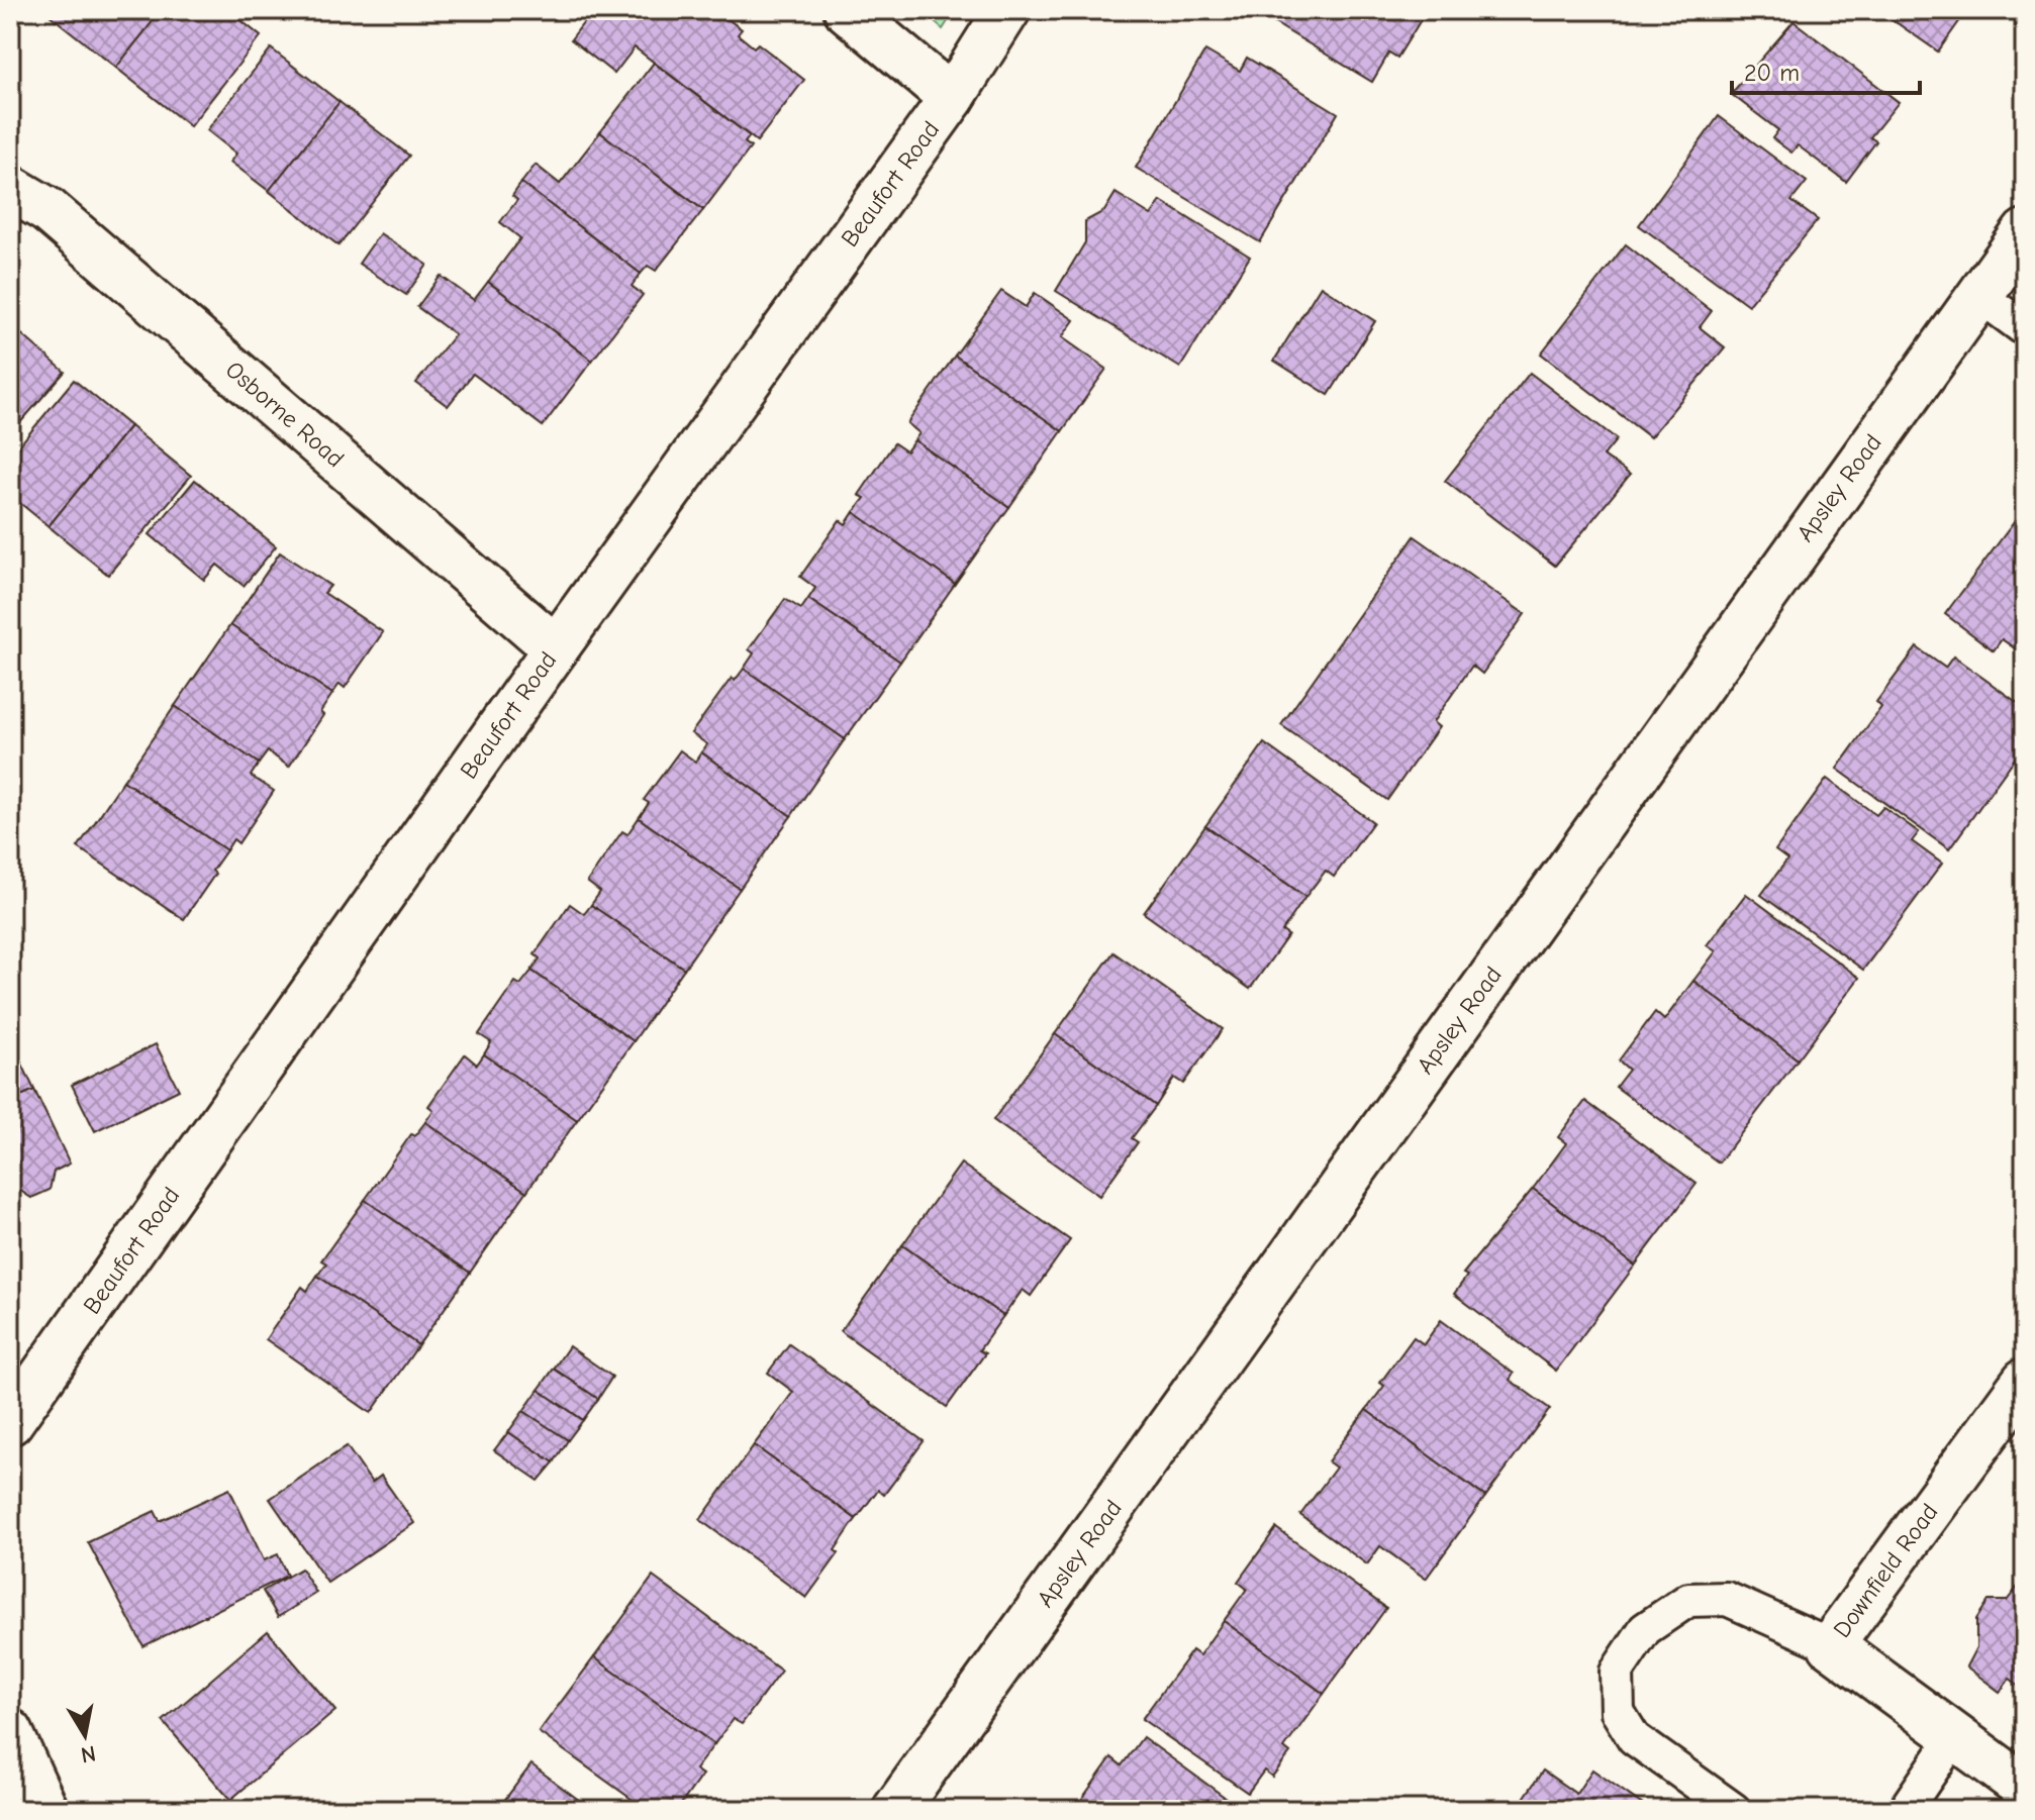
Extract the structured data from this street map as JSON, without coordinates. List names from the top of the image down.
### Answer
{
  "streets": {
    "street": [
      "Beaufort Road",
      "Osborne Road",
      "Apsley Road",
      "Downfield Road"
    ]
  },
  "crossings": [
    ["Beaufort Road", "Osborne Road"]
  ],
  "scale_bar": "20 m",
  "north": "bottom"
}
